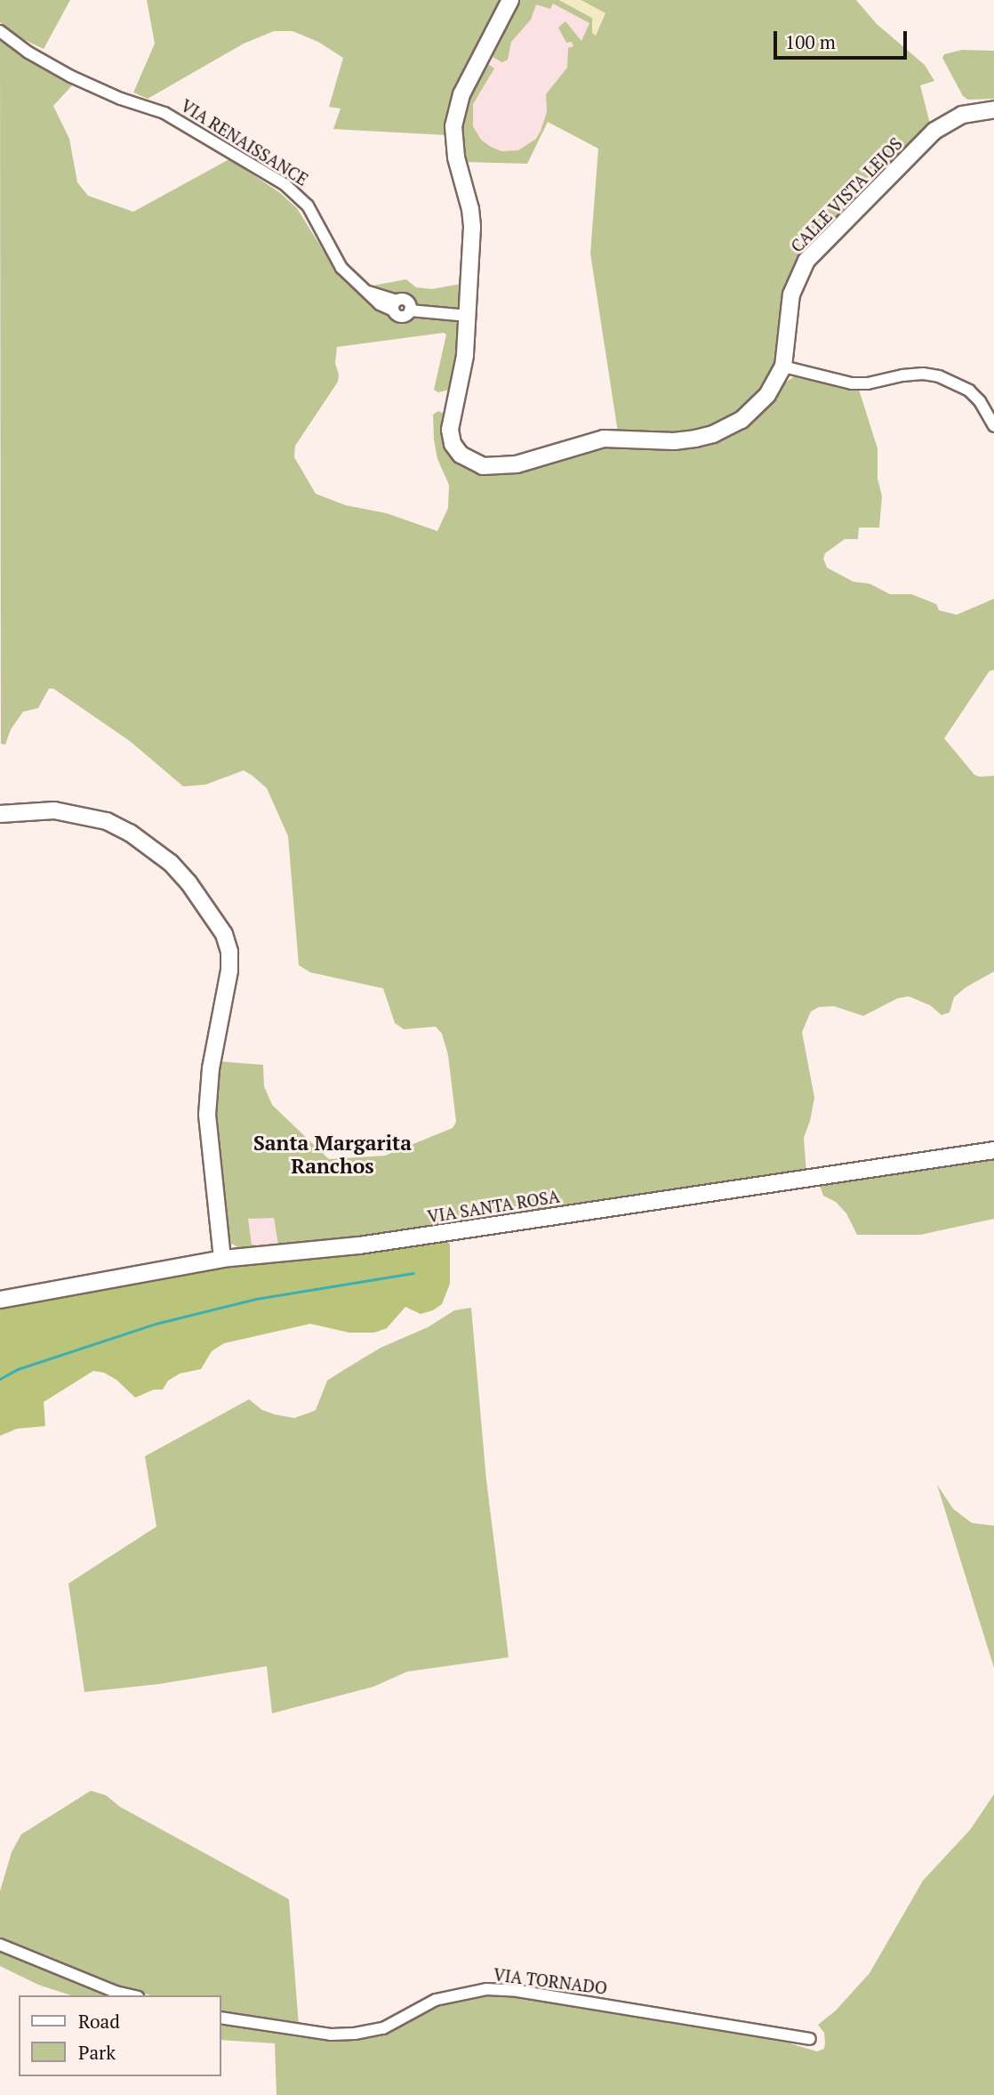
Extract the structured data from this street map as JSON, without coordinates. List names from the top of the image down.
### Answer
{
  "streets": {
    "street": [
      "VIA RENAISSANCE",
      "CALLE VISTA LEJOS",
      "VIA SANTA ROSA",
      "VIA TORNADO"
    ]
  },
  "crossings": [
    ["VIA RENAISSANCE", "CALLE VISTA LEJOS"]
  ],
  "districts": ["Santa Margarita Ranchos"],
  "legend": ["Road", "Park"],
  "scale_bar": "100 m"
}
